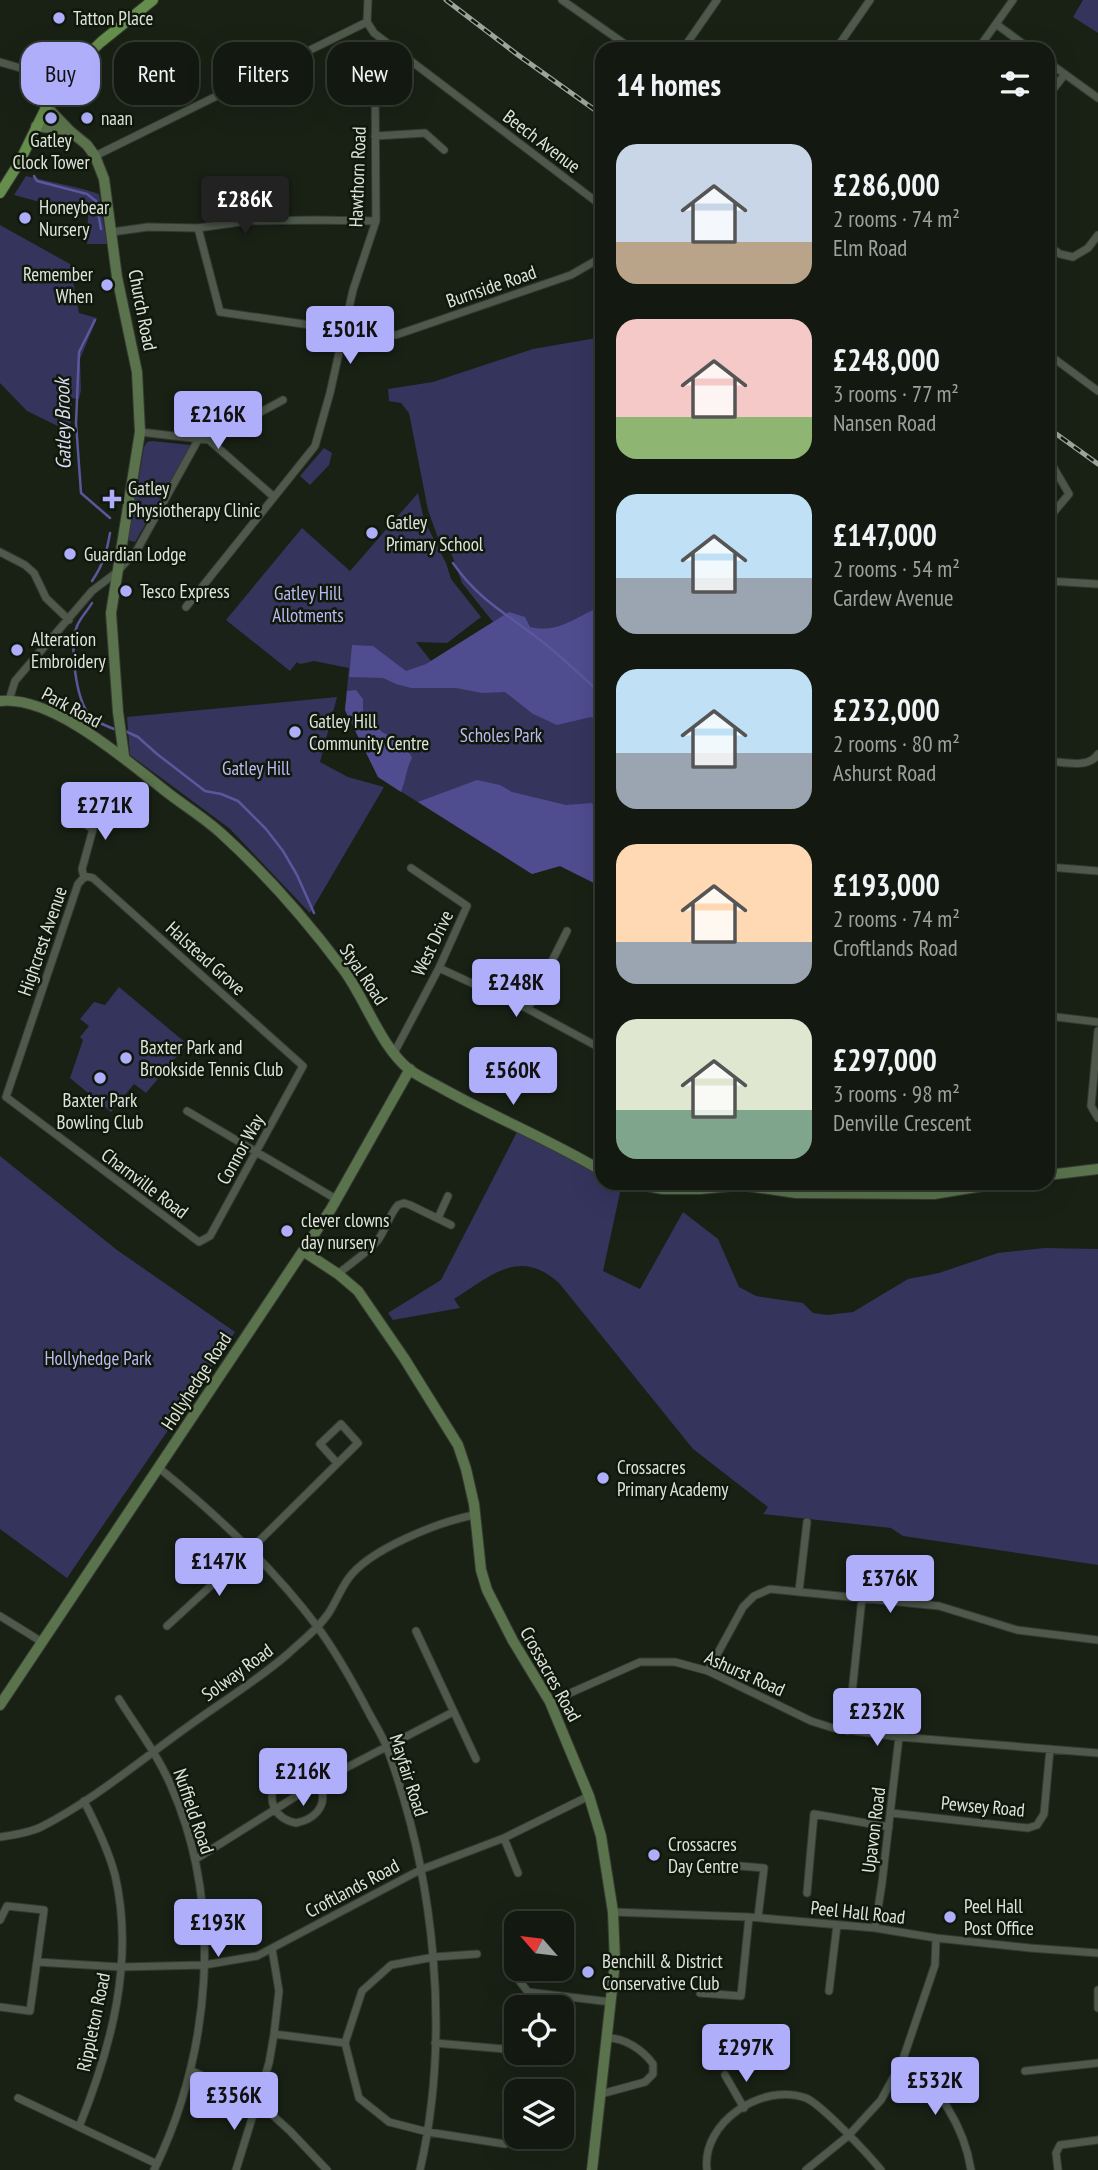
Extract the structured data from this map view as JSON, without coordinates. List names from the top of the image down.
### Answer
{
  "streets": {
    "street": [
      "Beech Avenue",
      "Hawthorn Road",
      "Burnside Road",
      "Church Road",
      "Park Road",
      "Highcrest Avenue",
      "West Drive",
      "Halstead Grove",
      "Styal Road",
      "Connor Way",
      "Charnville Road",
      "Hollyhedge Road",
      "Solway Road",
      "Ashurst Road",
      "Crossacres Road",
      "Mayfair Road",
      "Pewsey Road",
      "Nuffield Road",
      "Upavon Road",
      "Croftlands Road",
      "Peel Hall Road",
      "Rippleton Road"
    ]
  },
  "crossings": [
    ["Hawthorn Road", "Burnside Road"],
    ["Church Road", "Park Road"],
    ["Church Road", "Styal Road"],
    ["Park Road", "Styal Road"],
    ["Highcrest Avenue", "Halstead Grove"],
    ["Highcrest Avenue", "Charnville Road"],
    ["West Drive", "Styal Road"],
    ["Halstead Grove", "Connor Way"],
    ["Styal Road", "Hollyhedge Road"],
    ["Connor Way", "Charnville Road"],
    ["Hollyhedge Road", "Crossacres Road"],
    ["Hollyhedge Road", "Mayfair Road"],
    ["Solway Road", "Crossacres Road"],
    ["Solway Road", "Mayfair Road"],
    ["Solway Road", "Nuffield Road"],
    ["Solway Road", "Rippleton Road"],
    ["Ashurst Road", "Crossacres Road"],
    ["Ashurst Road", "Pewsey Road"],
    ["Ashurst Road", "Upavon Road"],
    ["Crossacres Road", "Croftlands Road"],
    ["Crossacres Road", "Peel Hall Road"],
    ["Mayfair Road", "Croftlands Road"],
    ["Pewsey Road", "Upavon Road"],
    ["Nuffield Road", "Croftlands Road"],
    ["Upavon Road", "Peel Hall Road"],
    ["Croftlands Road", "Rippleton Road"]
  ],
  "water": ["Gatley Brook"],
  "parks": [
    "Gatley Hill Allotments",
    "Scholes Park",
    "Gatley Hill",
    "Hollyhedge Park"
  ],
  "places": {
    "other": [
      "Tatton Place",
      "Gatley Clock Tower",
      "naan",
      "Honeybear Nursery",
      "Remember When",
      "Gatley Primary School",
      "Guardian Lodge",
      "Tesco Express",
      "Alteration Embroidery",
      "Gatley Hill Community Centre",
      "Baxter Park and Brookside Tennis Club",
      "Baxter Park Bowling Club",
      "clever clowns day nursery",
      "Crossacres Primary Academy",
      "Crossacres Day Centre",
      "Peel Hall Post Office",
      "Benchill & District Conservative Club"
    ],
    "health": ["Gatley Physiotherapy Clinic"]
  },
  "north": "top left",
  "page": {
    "chip": [
      "Buy",
      "Rent",
      "Filters",
      "New"
    ],
    "heading": "14 homes",
    "list": [
      {
        "name": "£286,000",
        "note": "2 rooms · 74 m² · Elm Road"
      },
      {
        "name": "£248,000",
        "note": "3 rooms · 77 m² · Nansen Road"
      },
      {
        "name": "£147,000",
        "note": "2 rooms · 54 m² · Cardew Avenue"
      },
      {
        "name": "£232,000",
        "note": "2 rooms · 80 m² · Ashurst Road"
      },
      {
        "name": "£193,000",
        "note": "2 rooms · 74 m² · Croftlands Road"
      },
      {
        "name": "£297,000",
        "note": "3 rooms · 98 m² · Denville Crescent"
      }
    ],
    "price": [
      "£286K",
      "£501K",
      "£216K",
      "£271K",
      "£248K",
      "£560K",
      "£147K",
      "£376K",
      "£232K",
      "£216K",
      "£193K",
      "£297K",
      "£532K",
      "£356K"
    ]
  }
}
